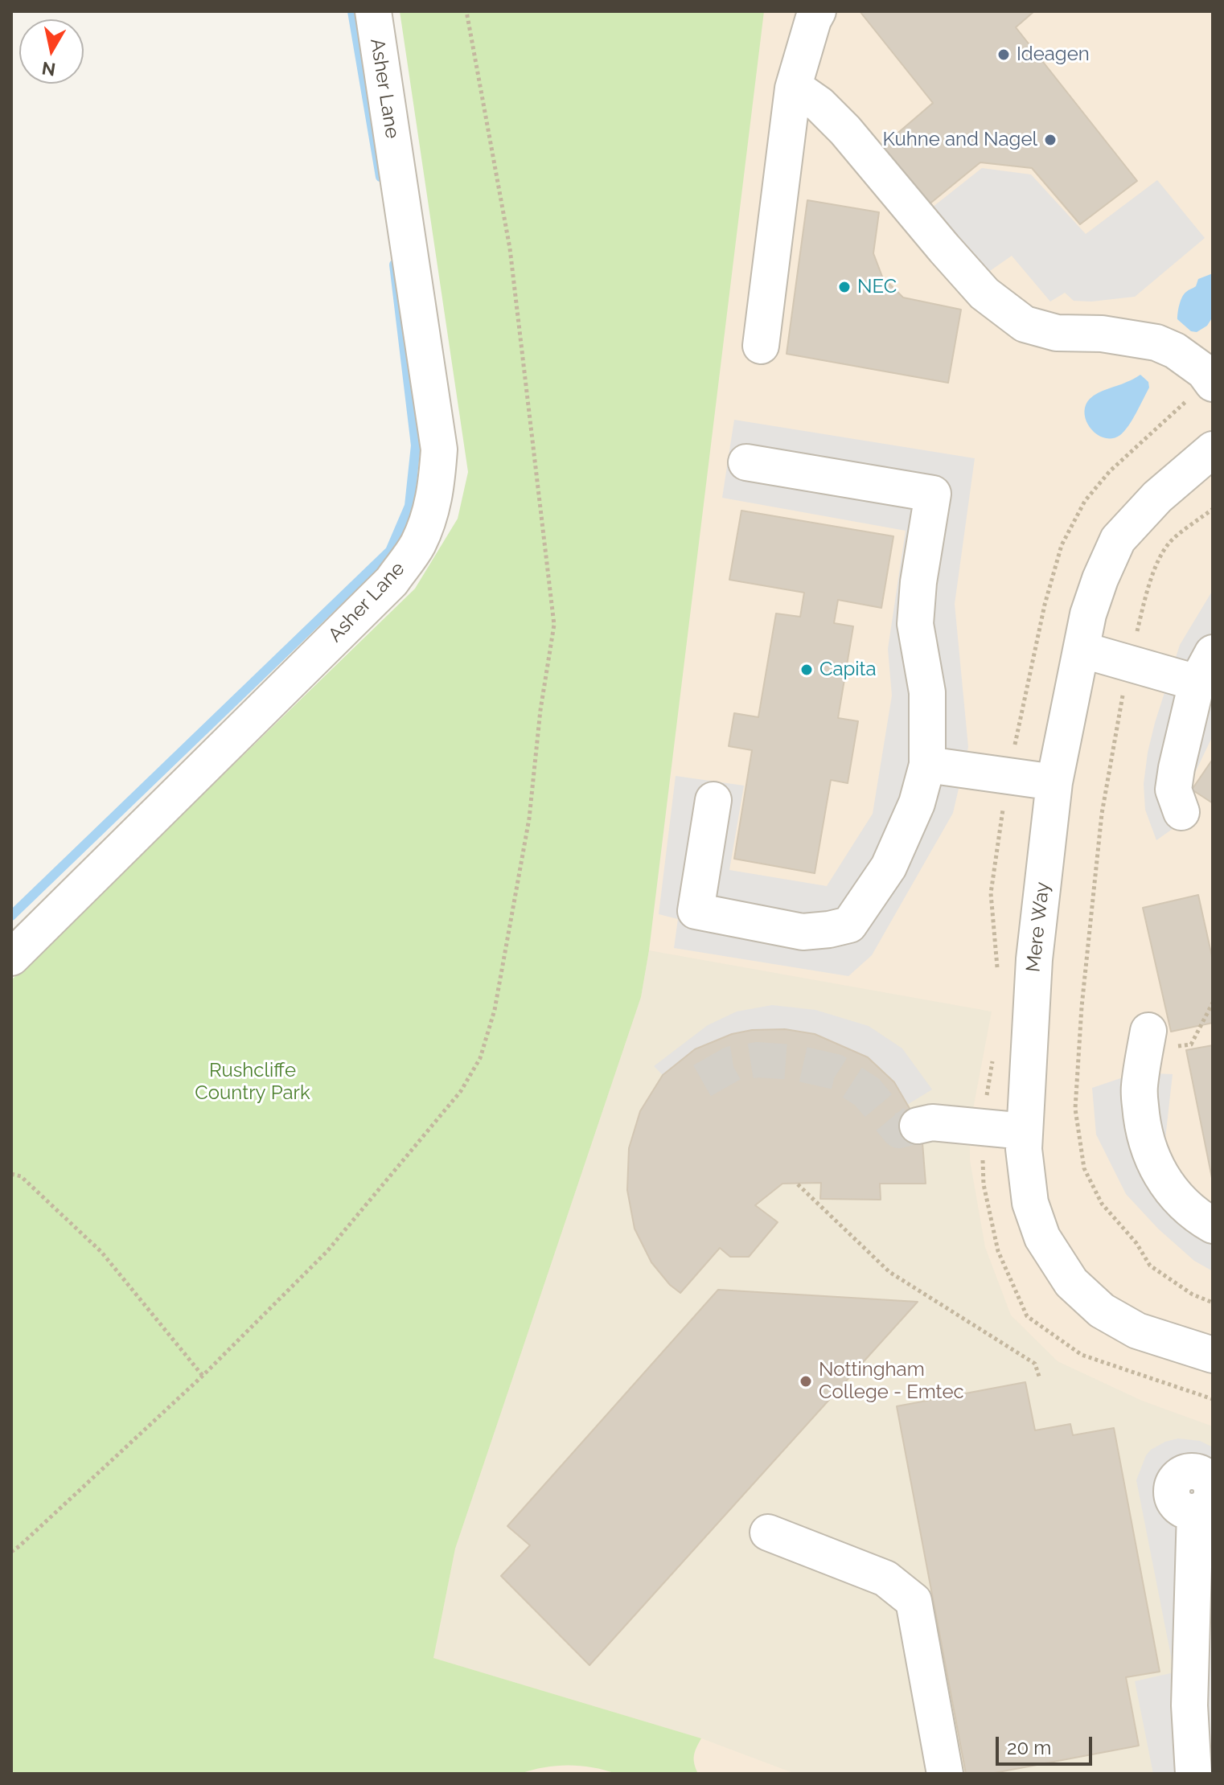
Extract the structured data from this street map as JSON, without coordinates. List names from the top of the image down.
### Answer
{
  "streets": {
    "street": ["Asher Lane", "Mere Way"]
  },
  "parks": ["Rushcliffe Country Park"],
  "places": [
    "Ideagen",
    "Kuhne and Nagel",
    "NEC",
    "Capita",
    "Nottingham College - Emtec"
  ],
  "scale_bar": "20 m",
  "north": "bottom"
}
